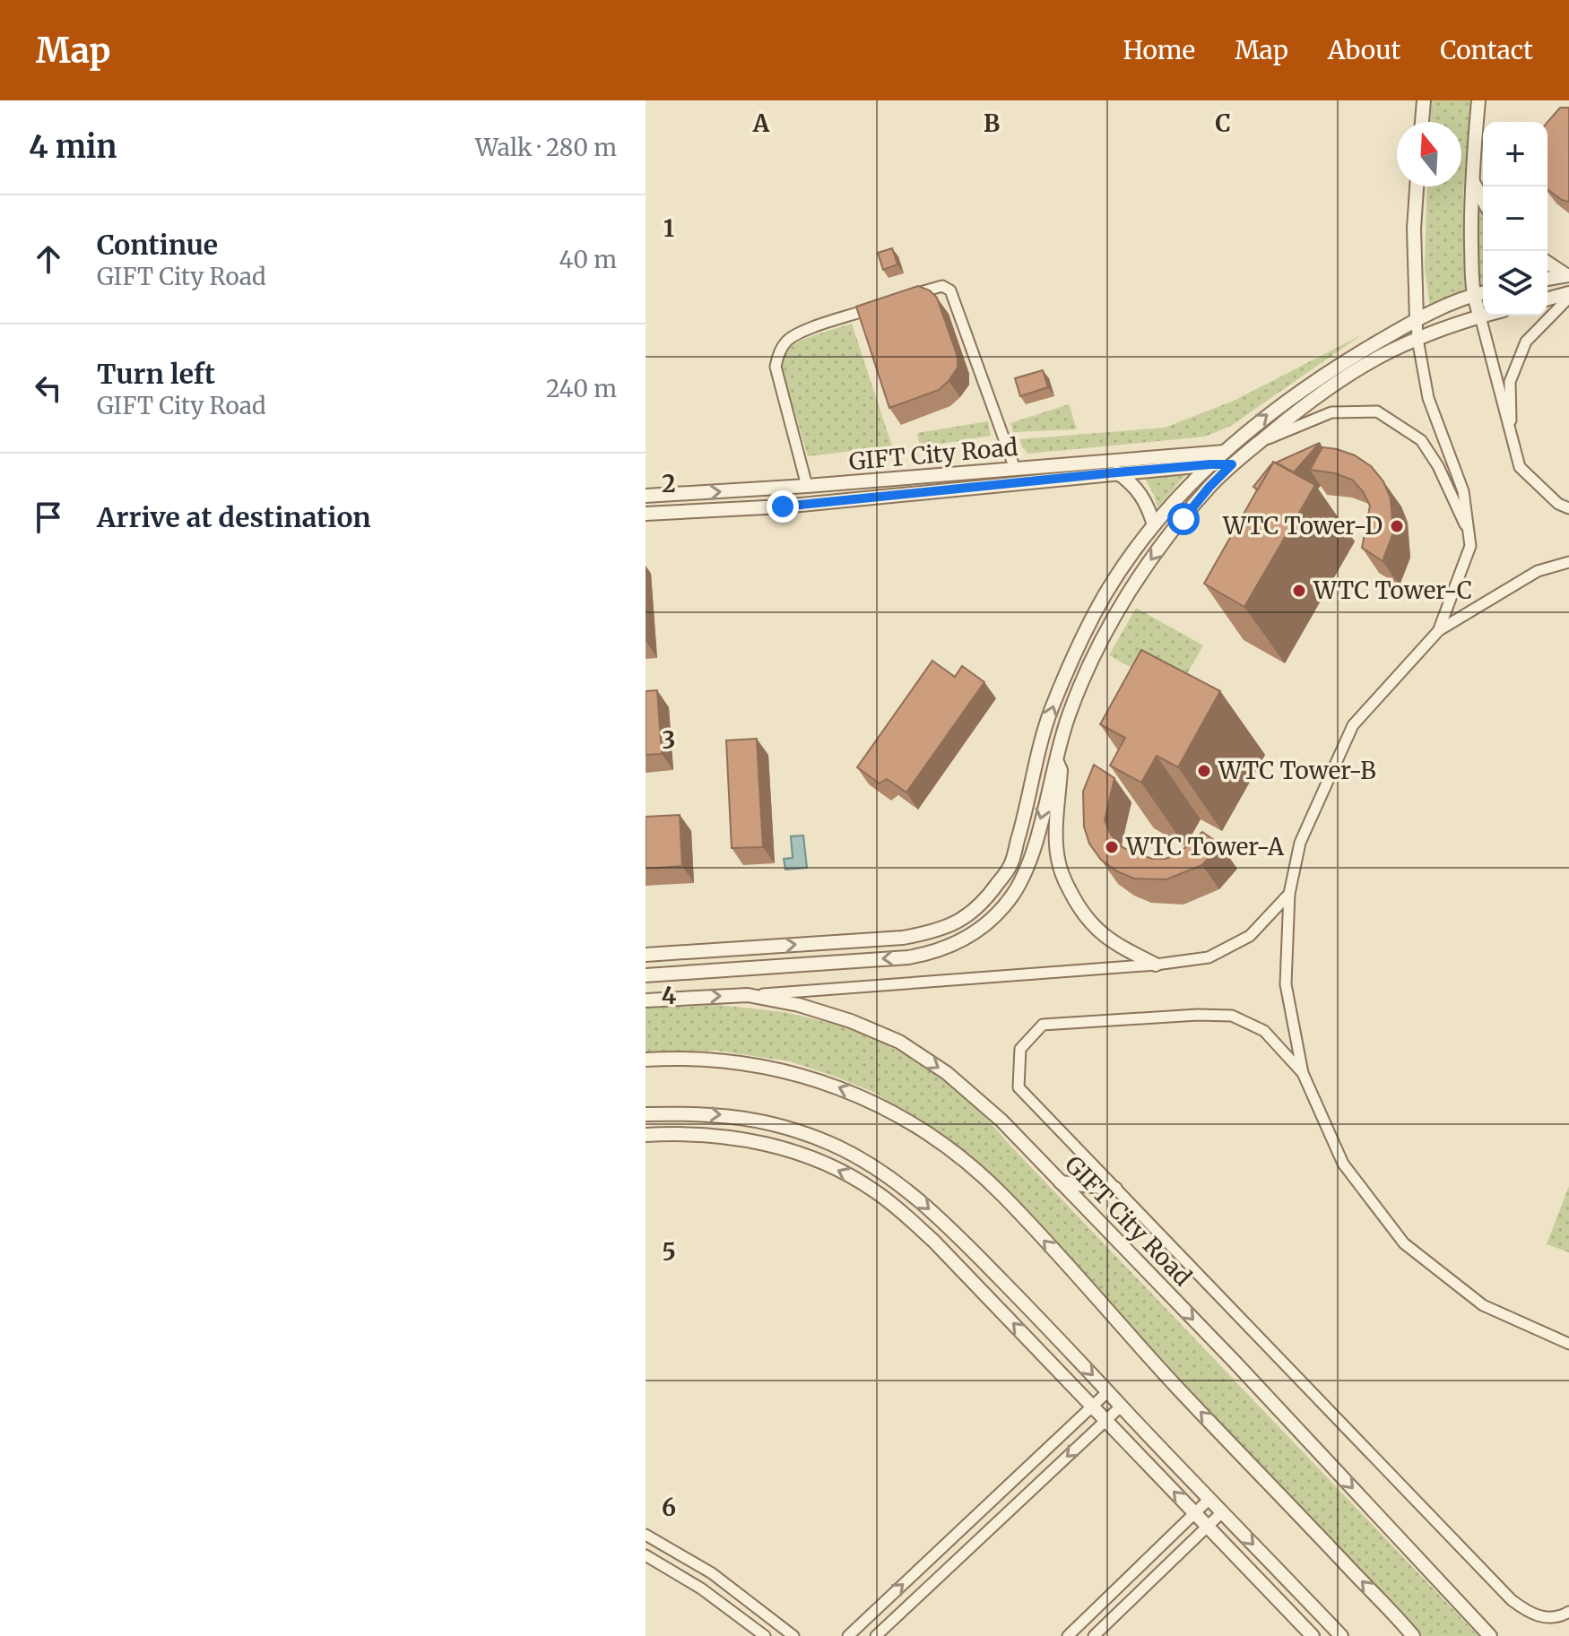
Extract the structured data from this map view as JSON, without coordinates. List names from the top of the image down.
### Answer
{
  "streets": {
    "street": ["GIFT City Road"]
  },
  "places": [
    "WTC Tower-D",
    "WTC Tower-C",
    "WTC Tower-B",
    "WTC Tower-A"
  ],
  "north": "top",
  "page": {
    "header": "Map",
    "nav": [
      "Home",
      "Map",
      "About",
      "Contact"
    ],
    "heading": ["4 min", "Walk · 280 m"],
    "map_buttons": ["+", "−"],
    "list": [
      ["Continue", "GIFT City Road", "40 m"],
      ["Turn left", "GIFT City Road", "240 m"],
      "Arrive at destination"
    ]
  },
  "grid": {
    "columns": ["A", "B", "C"],
    "rows": [
      "1",
      "2",
      "3",
      "4",
      "5",
      "6"
    ]
  }
}
